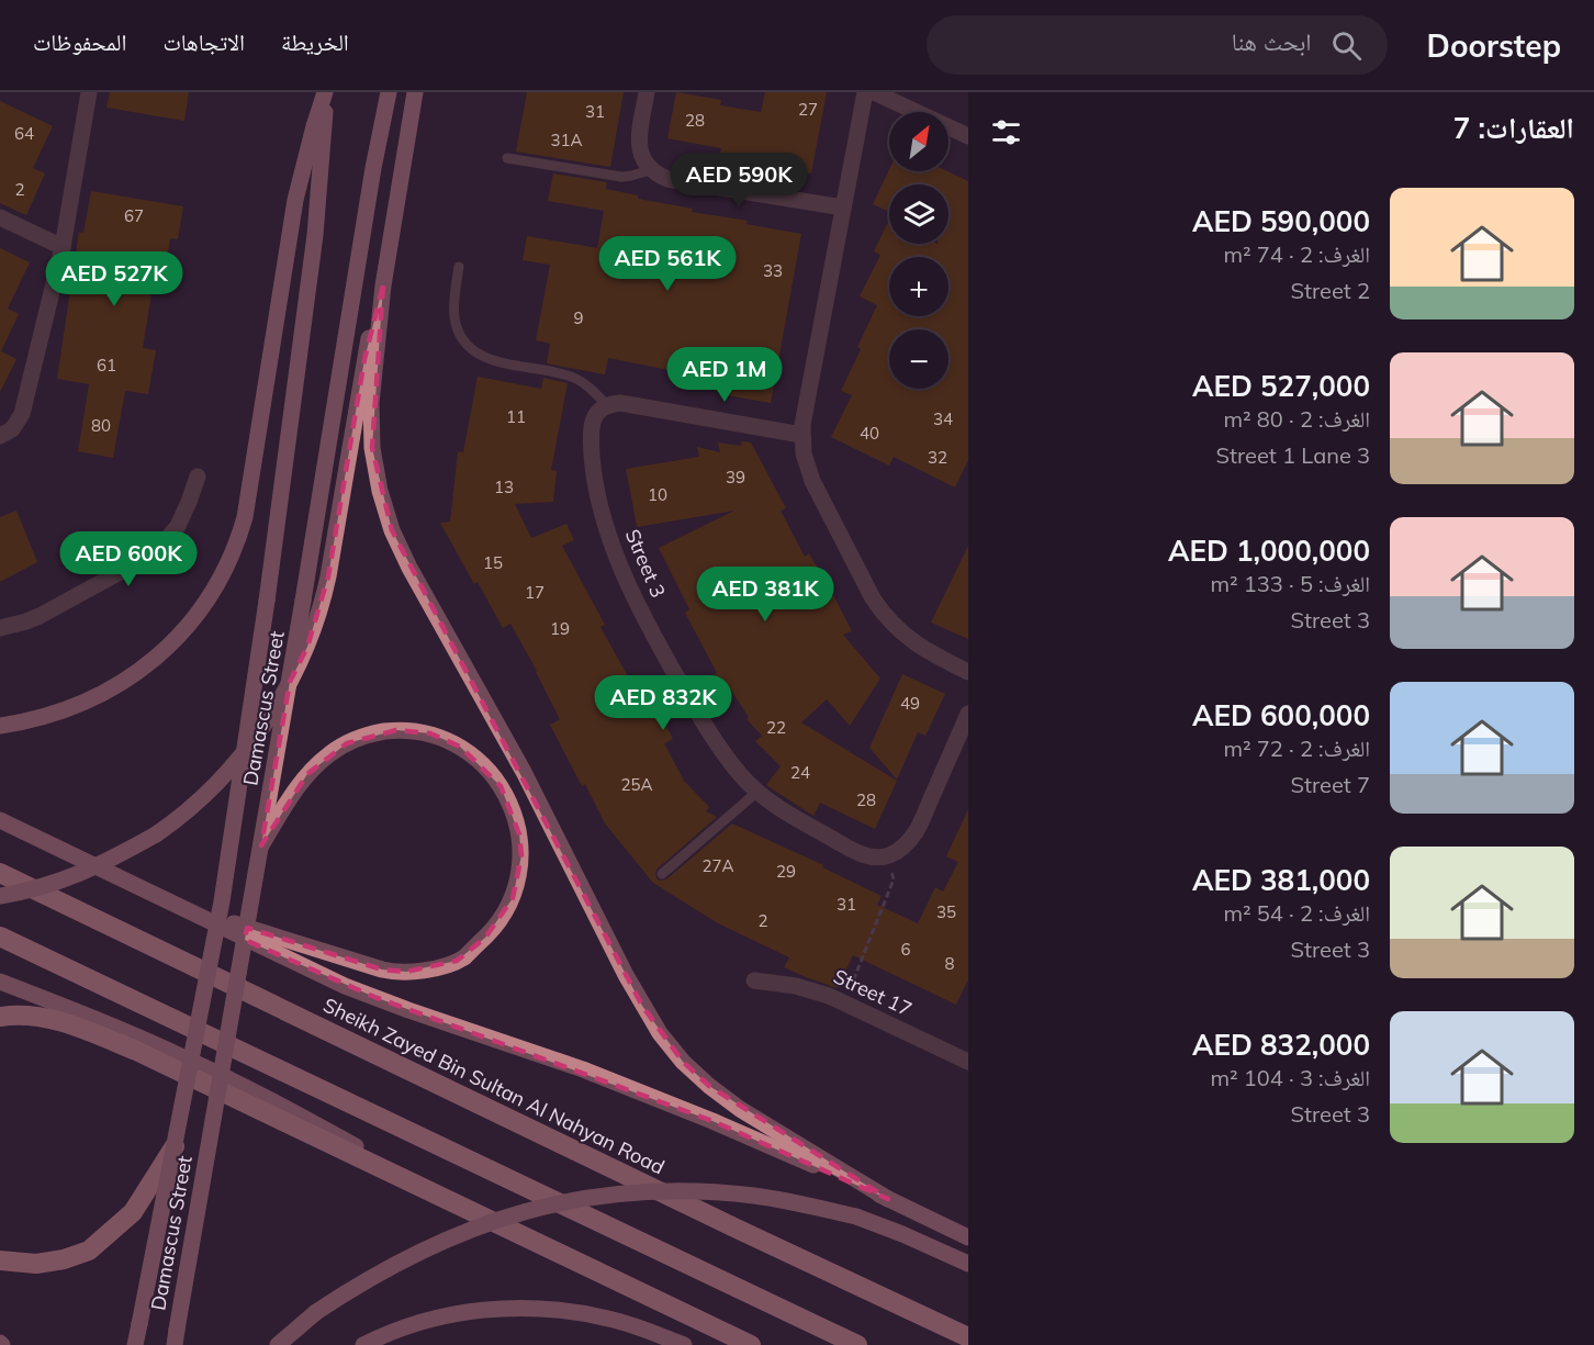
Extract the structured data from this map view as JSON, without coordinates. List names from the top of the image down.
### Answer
{
  "streets": {
    "highway": ["Sheikh Zayed Bin Sultan Al Nahyan Road"],
    "main road": ["Damascus Street"],
    "street": ["Street 3", "Street 17"]
  },
  "house_numbers": [
    "27",
    "31",
    "28",
    "64",
    "31A",
    "2",
    "67",
    "33",
    "9",
    "61",
    "11",
    "34",
    "80",
    "40",
    "32",
    "39",
    "13",
    "10",
    "15",
    "17",
    "19",
    "49",
    "22",
    "24",
    "25A",
    "28",
    "27A",
    "29",
    "31",
    "35",
    "2",
    "6",
    "8"
  ],
  "north": "top right",
  "page": {
    "header": "Doorstep",
    "search": "ابحث هنا",
    "nav": ["الخريطة", "الاتجاهات", "المحفوظات"],
    "heading": "العقارات: 7",
    "map_buttons": ["+", "−"],
    "price": [
      "AED 590K",
      "AED 561K",
      "AED 527K",
      "AED 1M",
      "AED 600K",
      "AED 381K",
      "AED 832K"
    ],
    "list": [
      {
        "name": "AED 590,000",
        "note": "الغرف: 2 · 74 m² · Street 2"
      },
      {
        "name": "AED 527,000",
        "note": "الغرف: 2 · 80 m² · Street 1 Lane 3"
      },
      {
        "name": "AED 1,000,000",
        "note": "الغرف: 5 · 133 m² · Street 3"
      },
      {
        "name": "AED 600,000",
        "note": "الغرف: 2 · 72 m² · Street 7"
      },
      {
        "name": "AED 381,000",
        "note": "الغرف: 2 · 54 m² · Street 3"
      },
      {
        "name": "AED 832,000",
        "note": "الغرف: 3 · 104 m² · Street 3"
      }
    ]
  }
}
